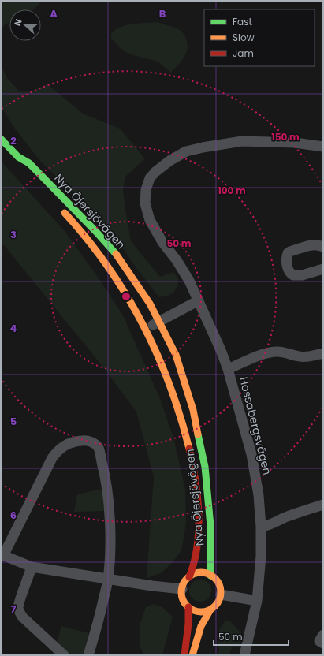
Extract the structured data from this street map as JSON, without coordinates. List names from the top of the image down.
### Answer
{
  "streets": {
    "street": ["Nya Öjersjövägen", "Hossabergsvägen"]
  },
  "legend": ["Fast", "Slow", "Jam"],
  "scale_bar": "50 m",
  "north": "left",
  "grid": {
    "columns": ["A", "B"],
    "rows": [
      "2",
      "3",
      "4",
      "5",
      "6",
      "7"
    ]
  },
  "rings": ["150 m", "100 m", "50 m"]
}
